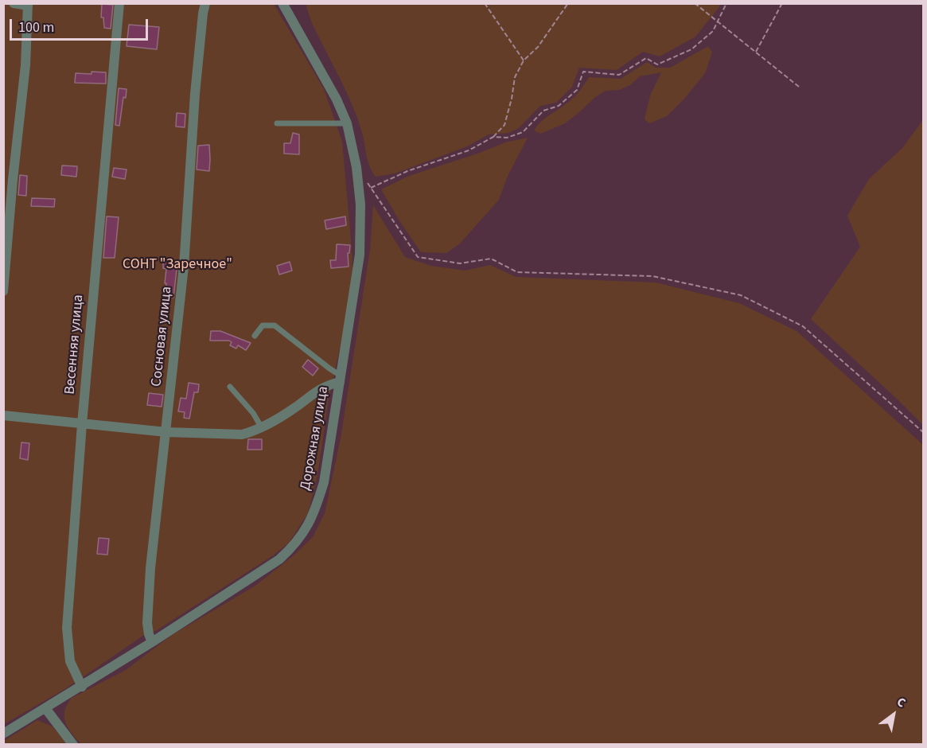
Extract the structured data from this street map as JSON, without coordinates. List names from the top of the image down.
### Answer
{
  "streets": {
    "street": ["Сосновая улица", "Весенняя улица", "Дорожная улица"]
  },
  "crossings": [
    ["Сосновая улица", "Дорожная улица"],
    ["Весенняя улица", "Дорожная улица"]
  ],
  "parks": ["СОНТ \"Заречное\""],
  "scale_bar": "100 m",
  "north": "top right"
}
